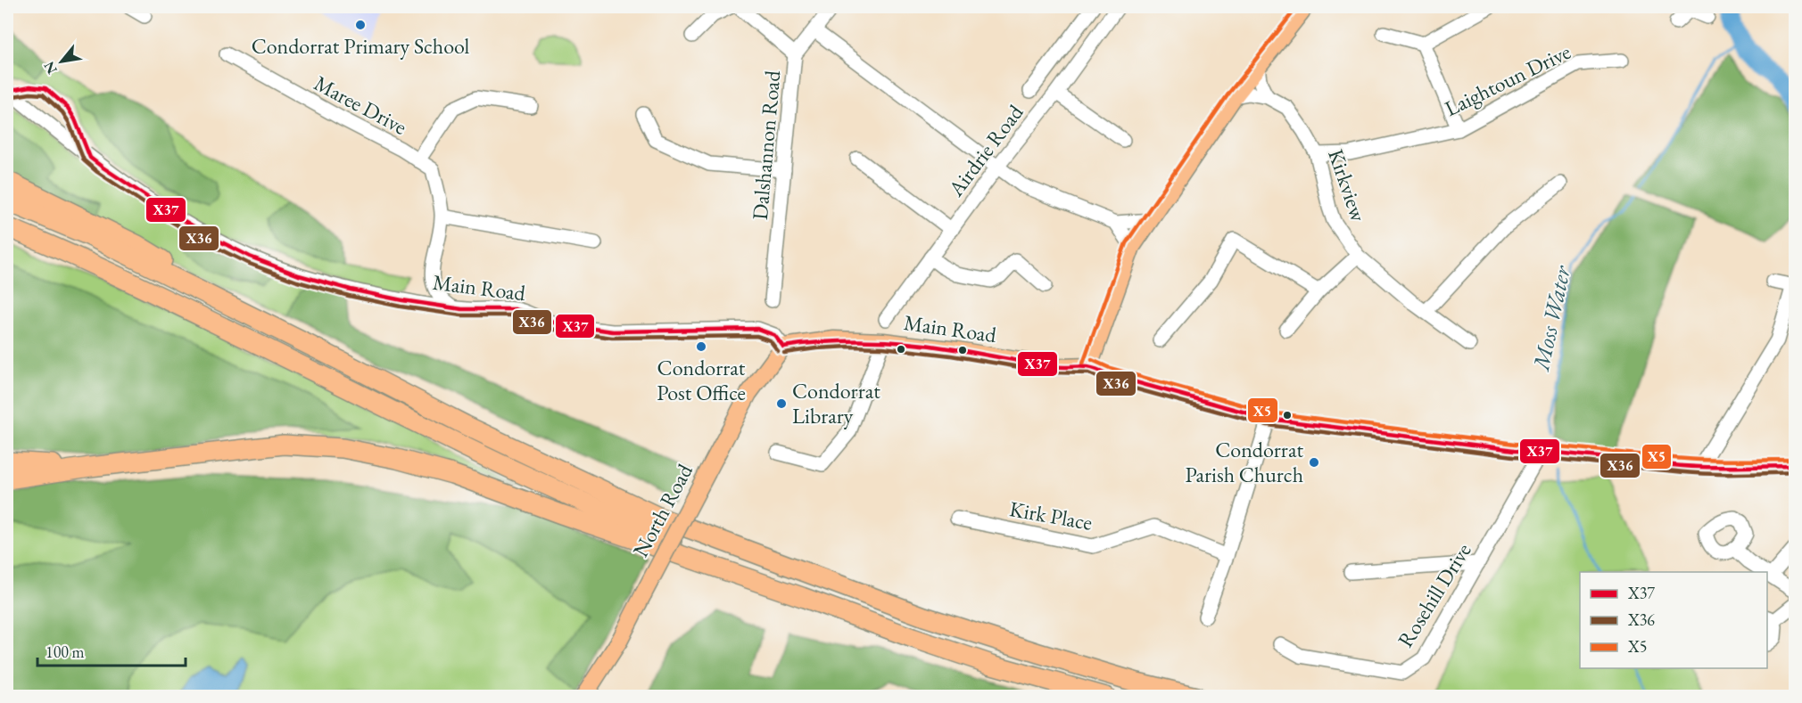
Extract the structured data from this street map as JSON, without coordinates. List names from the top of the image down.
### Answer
{
  "streets": {
    "main road": ["Main Road", "North Road"],
    "street": [
      "Laightoun Drive",
      "Maree Drive",
      "Dalshannon Road",
      "Airdrie Road",
      "Kirkview",
      "Kirk Place",
      "Rosehill Drive"
    ]
  },
  "crossings": [
    ["Laightoun Drive", "Kirkview"],
    ["Main Road", "North Road"],
    ["Main Road", "Rosehill Drive"]
  ],
  "water": ["Moss Water"],
  "places": [
    "Condorrat Primary School",
    "Condorrat Post Office",
    "Condorrat Library",
    "Condorrat Parish Church"
  ],
  "lines": ["transit line X5", "transit line X37", "transit line X36"],
  "legend": ["X37", "X36", "X5"],
  "scale_bar": "100 m",
  "north": "bottom left"
}
